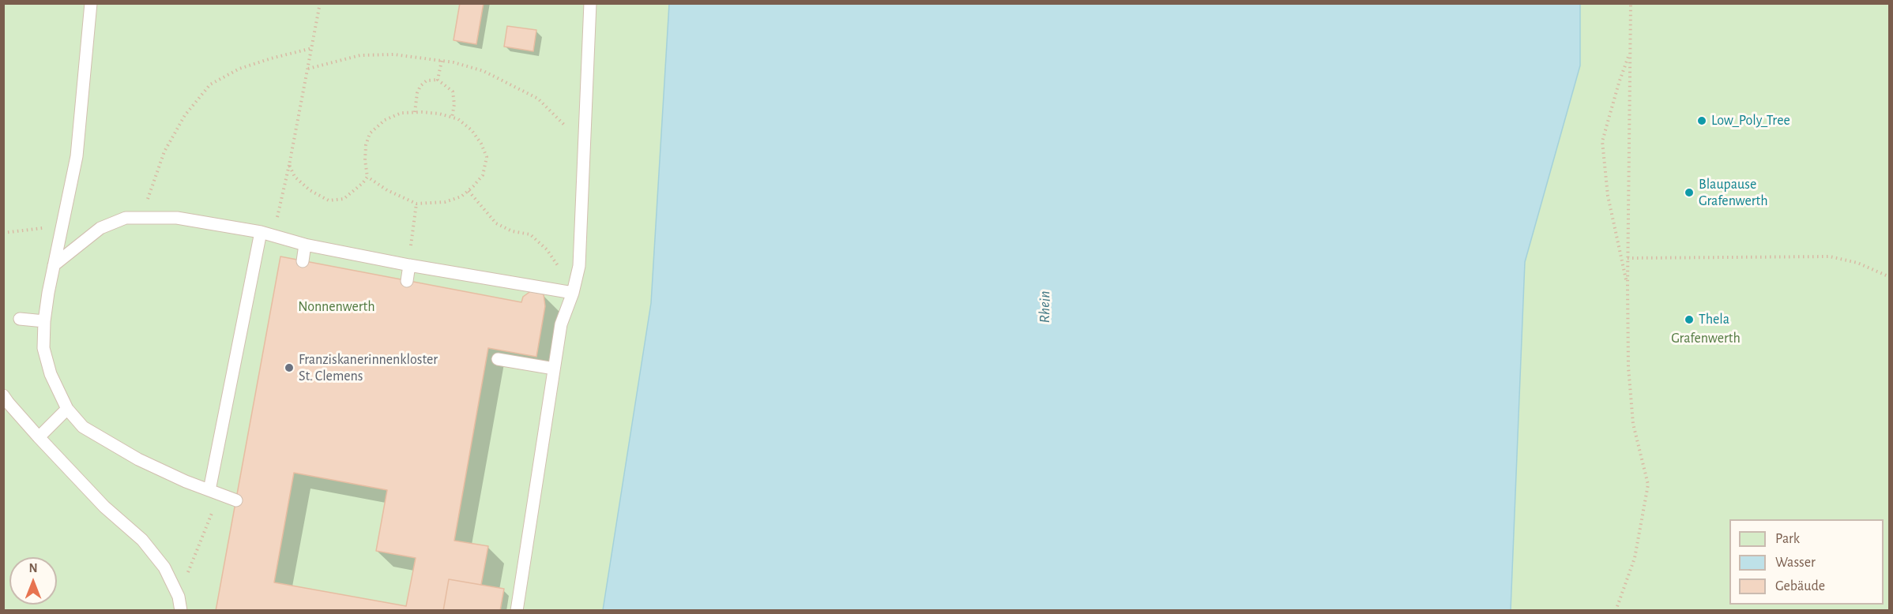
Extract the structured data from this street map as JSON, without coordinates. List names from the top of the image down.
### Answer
{
  "water": ["Rhein"],
  "parks": ["Nonnenwerth", "Grafenwerth"],
  "places": [
    "Low_Poly_Tree",
    "Blaupause Grafenwerth",
    "Thela",
    "Franziskanerinnenkloster St. Clemens"
  ],
  "legend": ["Park", "Wasser", "Gebäude"],
  "north": "top"
}
